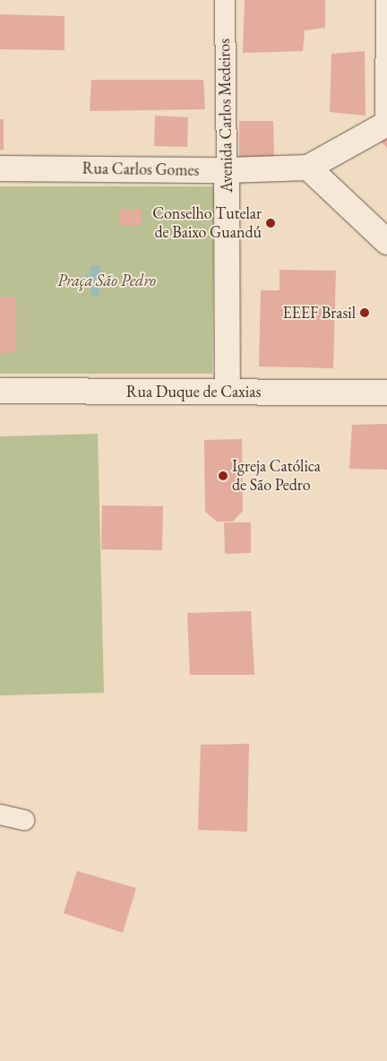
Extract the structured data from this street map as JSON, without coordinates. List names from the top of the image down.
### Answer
{
  "streets": {
    "street": ["Avenida Carlos Medeiros", "Rua Carlos Gomes", "Rua Duque de Caxias"]
  },
  "crossings": [
    ["Avenida Carlos Medeiros", "Rua Carlos Gomes"],
    ["Avenida Carlos Medeiros", "Rua Duque de Caxias"]
  ],
  "parks": ["Praça São Pedro"],
  "places": ["Conselho Tutelar de Baixo Guandú", "EEEF Brasil", "Igreja Católica de São Pedro"]
}
